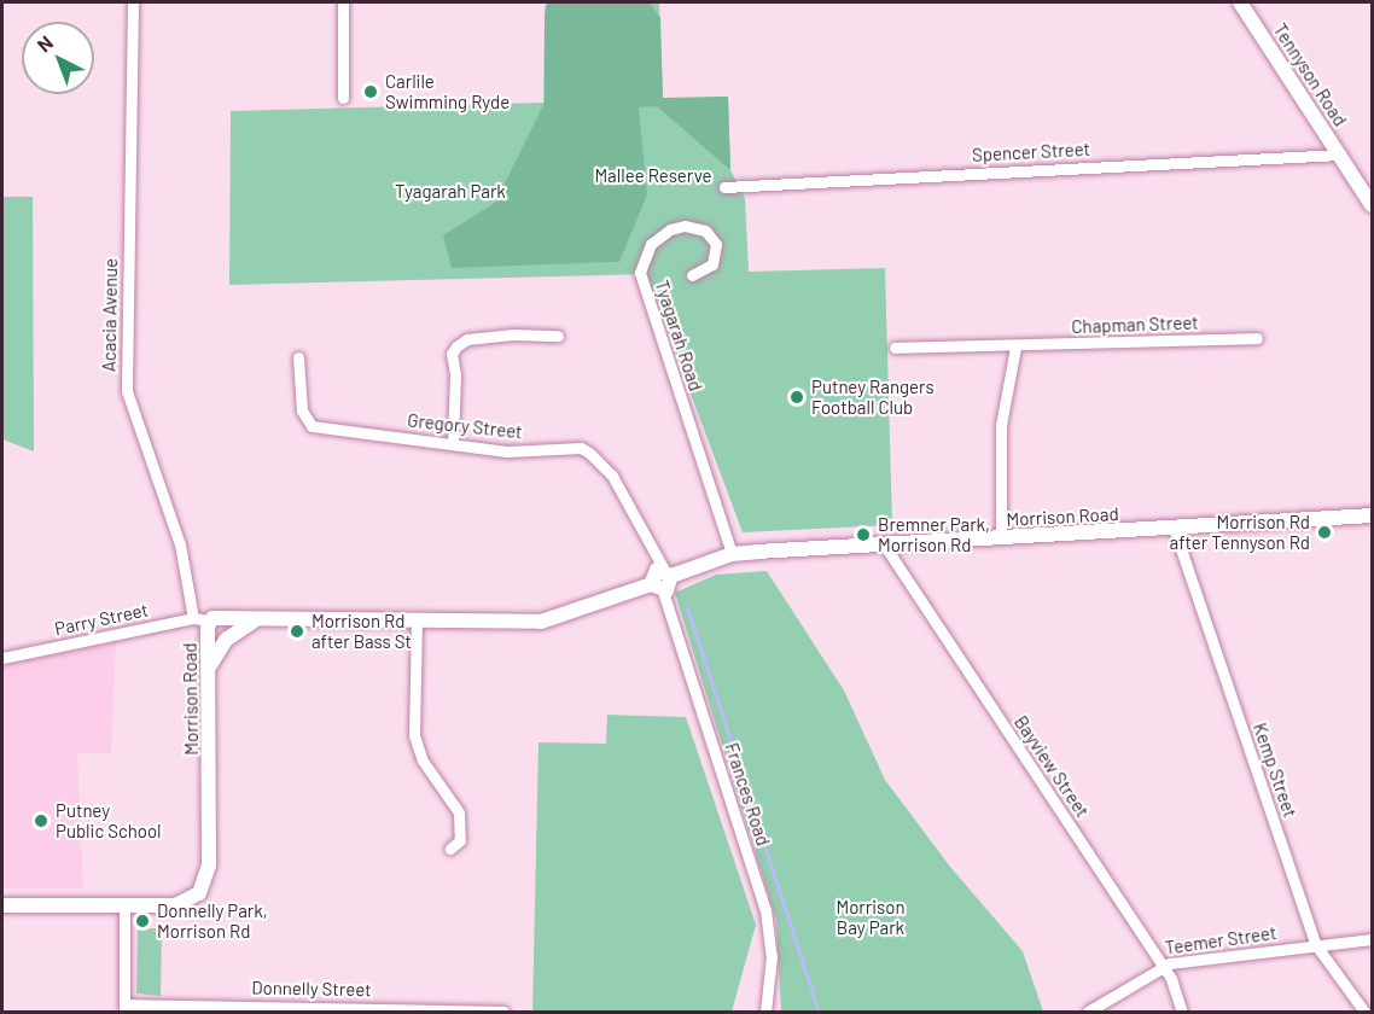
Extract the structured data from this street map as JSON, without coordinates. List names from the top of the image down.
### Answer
{
  "streets": {
    "street": [
      "Tennyson Road",
      "Spencer Street",
      "Acacia Avenue",
      "Chapman Street",
      "Tyagarah Road",
      "Gregory Street",
      "Morrison Road",
      "Parry Street",
      "Bayview Street",
      "Kemp Street",
      "Frances Road",
      "Teemer Street",
      "Donnelly Street"
    ]
  },
  "crossings": [
    ["Tennyson Road", "Spencer Street"],
    ["Acacia Avenue", "Parry Street"],
    ["Tyagarah Road", "Morrison Road"],
    ["Gregory Street", "Morrison Road"],
    ["Morrison Road", "Parry Street"],
    ["Morrison Road", "Bayview Street"],
    ["Morrison Road", "Kemp Street"],
    ["Morrison Road", "Frances Road"],
    ["Bayview Street", "Teemer Street"],
    ["Kemp Street", "Teemer Street"]
  ],
  "parks": ["Mallee Reserve", "Tyagarah Park", "Morrison Bay Park"],
  "places": [
    "Carlile Swimming Ryde",
    "Putney Rangers Football Club",
    "Morrison Rd after Tennyson Rd",
    "Bremner Park, Morrison Rd",
    "Morrison Rd after Bass St",
    "Putney Public School",
    "Donnelly Park, Morrison Rd"
  ],
  "north": "top left"
}
